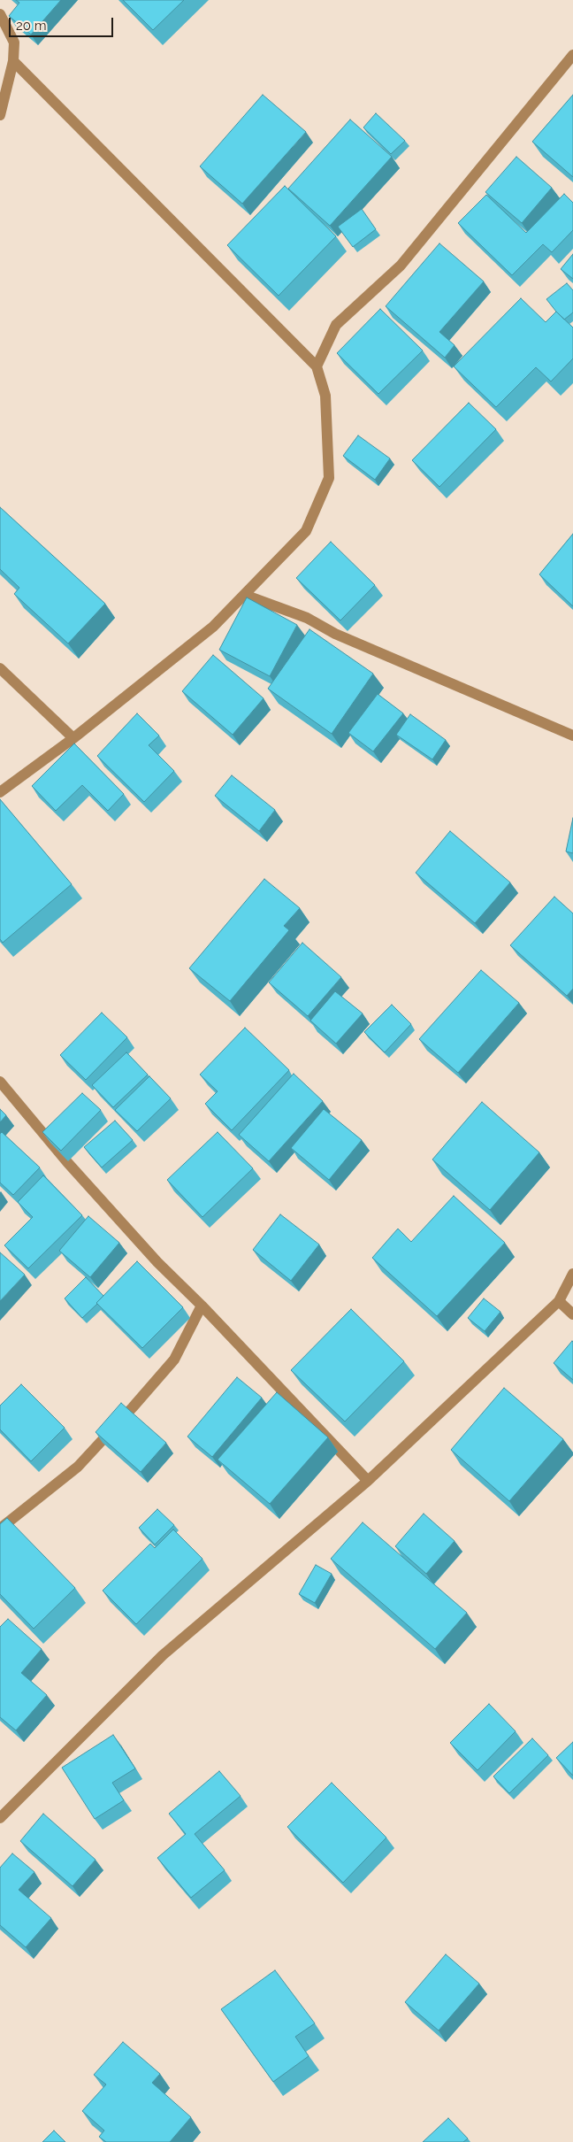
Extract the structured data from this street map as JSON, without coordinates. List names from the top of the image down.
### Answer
{
  "scale_bar": "20 m"
}
